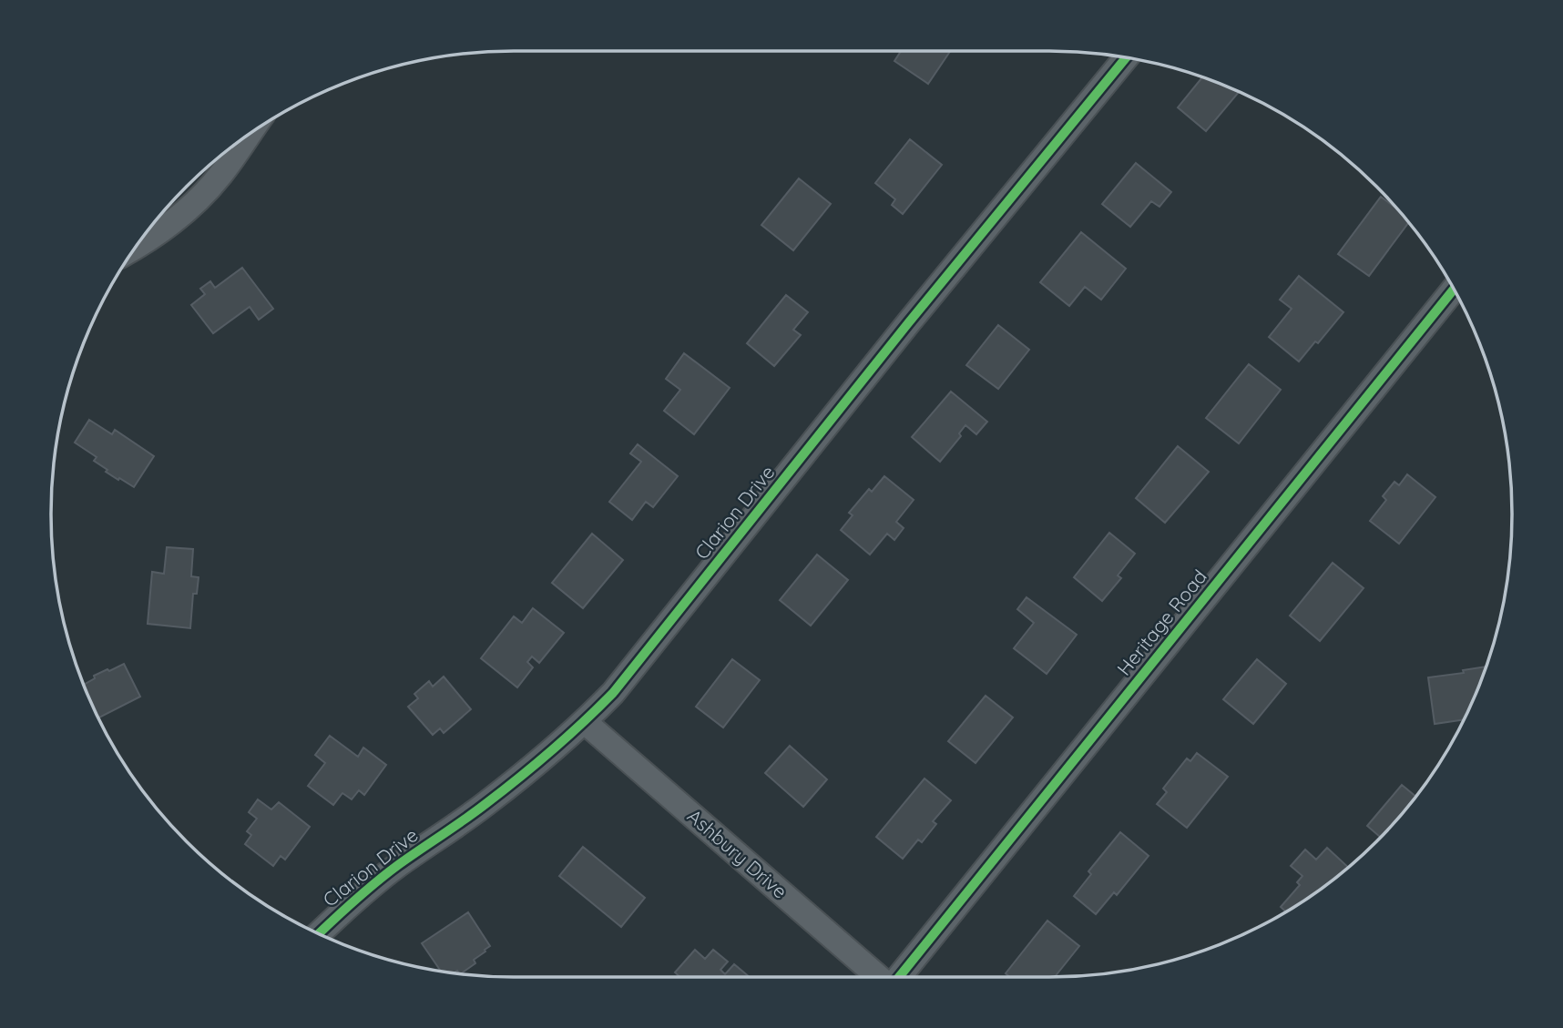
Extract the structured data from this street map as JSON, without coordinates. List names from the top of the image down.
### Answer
{
  "streets": {
    "street": ["Clarion Drive", "Heritage Road", "Ashbury Drive"]
  },
  "crossings": [
    ["Clarion Drive", "Ashbury Drive"]
  ]
}
